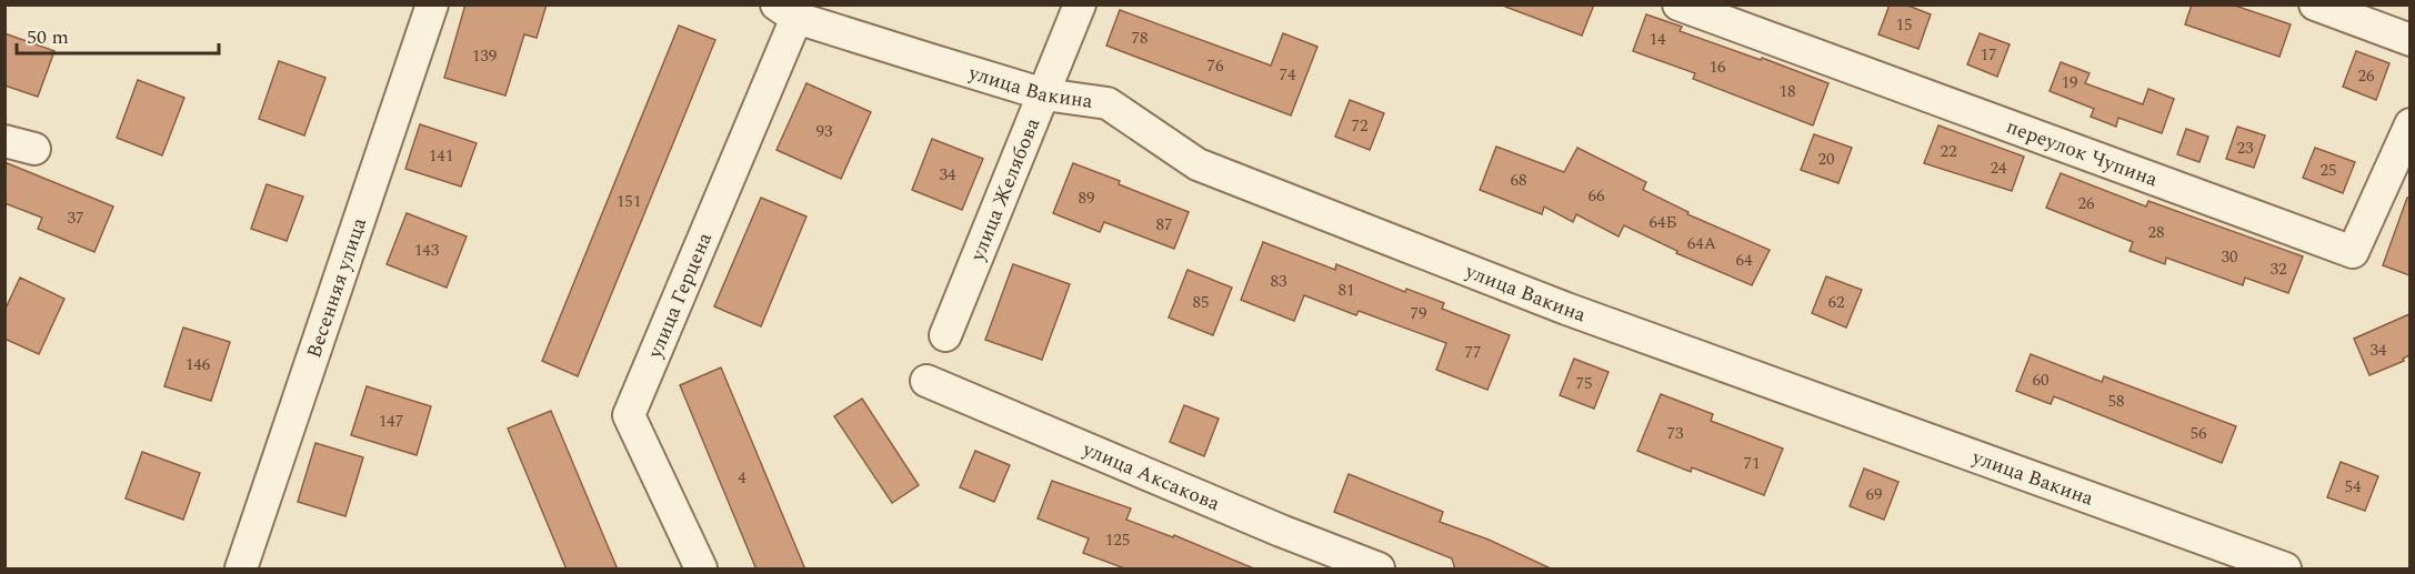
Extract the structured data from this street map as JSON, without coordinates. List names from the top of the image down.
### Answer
{
  "streets": {
    "street": [
      "улица Вакина",
      "переулок Чупина",
      "улица Желябова",
      "Весенняя улица",
      "улица Герцена",
      "улица Аксакова"
    ]
  },
  "crossings": [
    ["улица Вакина", "улица Желябова"],
    ["улица Вакина", "улица Герцена"]
  ],
  "house_numbers": [
    "15",
    "78",
    "14",
    "17",
    "139",
    "76",
    "16",
    "74",
    "26",
    "19",
    "18",
    "72",
    "93",
    "23",
    "22",
    "141",
    "20",
    "24",
    "25",
    "34",
    "68",
    "66",
    "89",
    "151",
    "26",
    "37",
    "64Б",
    "87",
    "28",
    "64А",
    "143",
    "30",
    "64",
    "32",
    "83",
    "81",
    "85",
    "62",
    "79",
    "34",
    "77",
    "146",
    "60",
    "75",
    "58",
    "147",
    "73",
    "56",
    "71",
    "4",
    "54",
    "69",
    "125"
  ],
  "scale_bar": "50 m"
}
